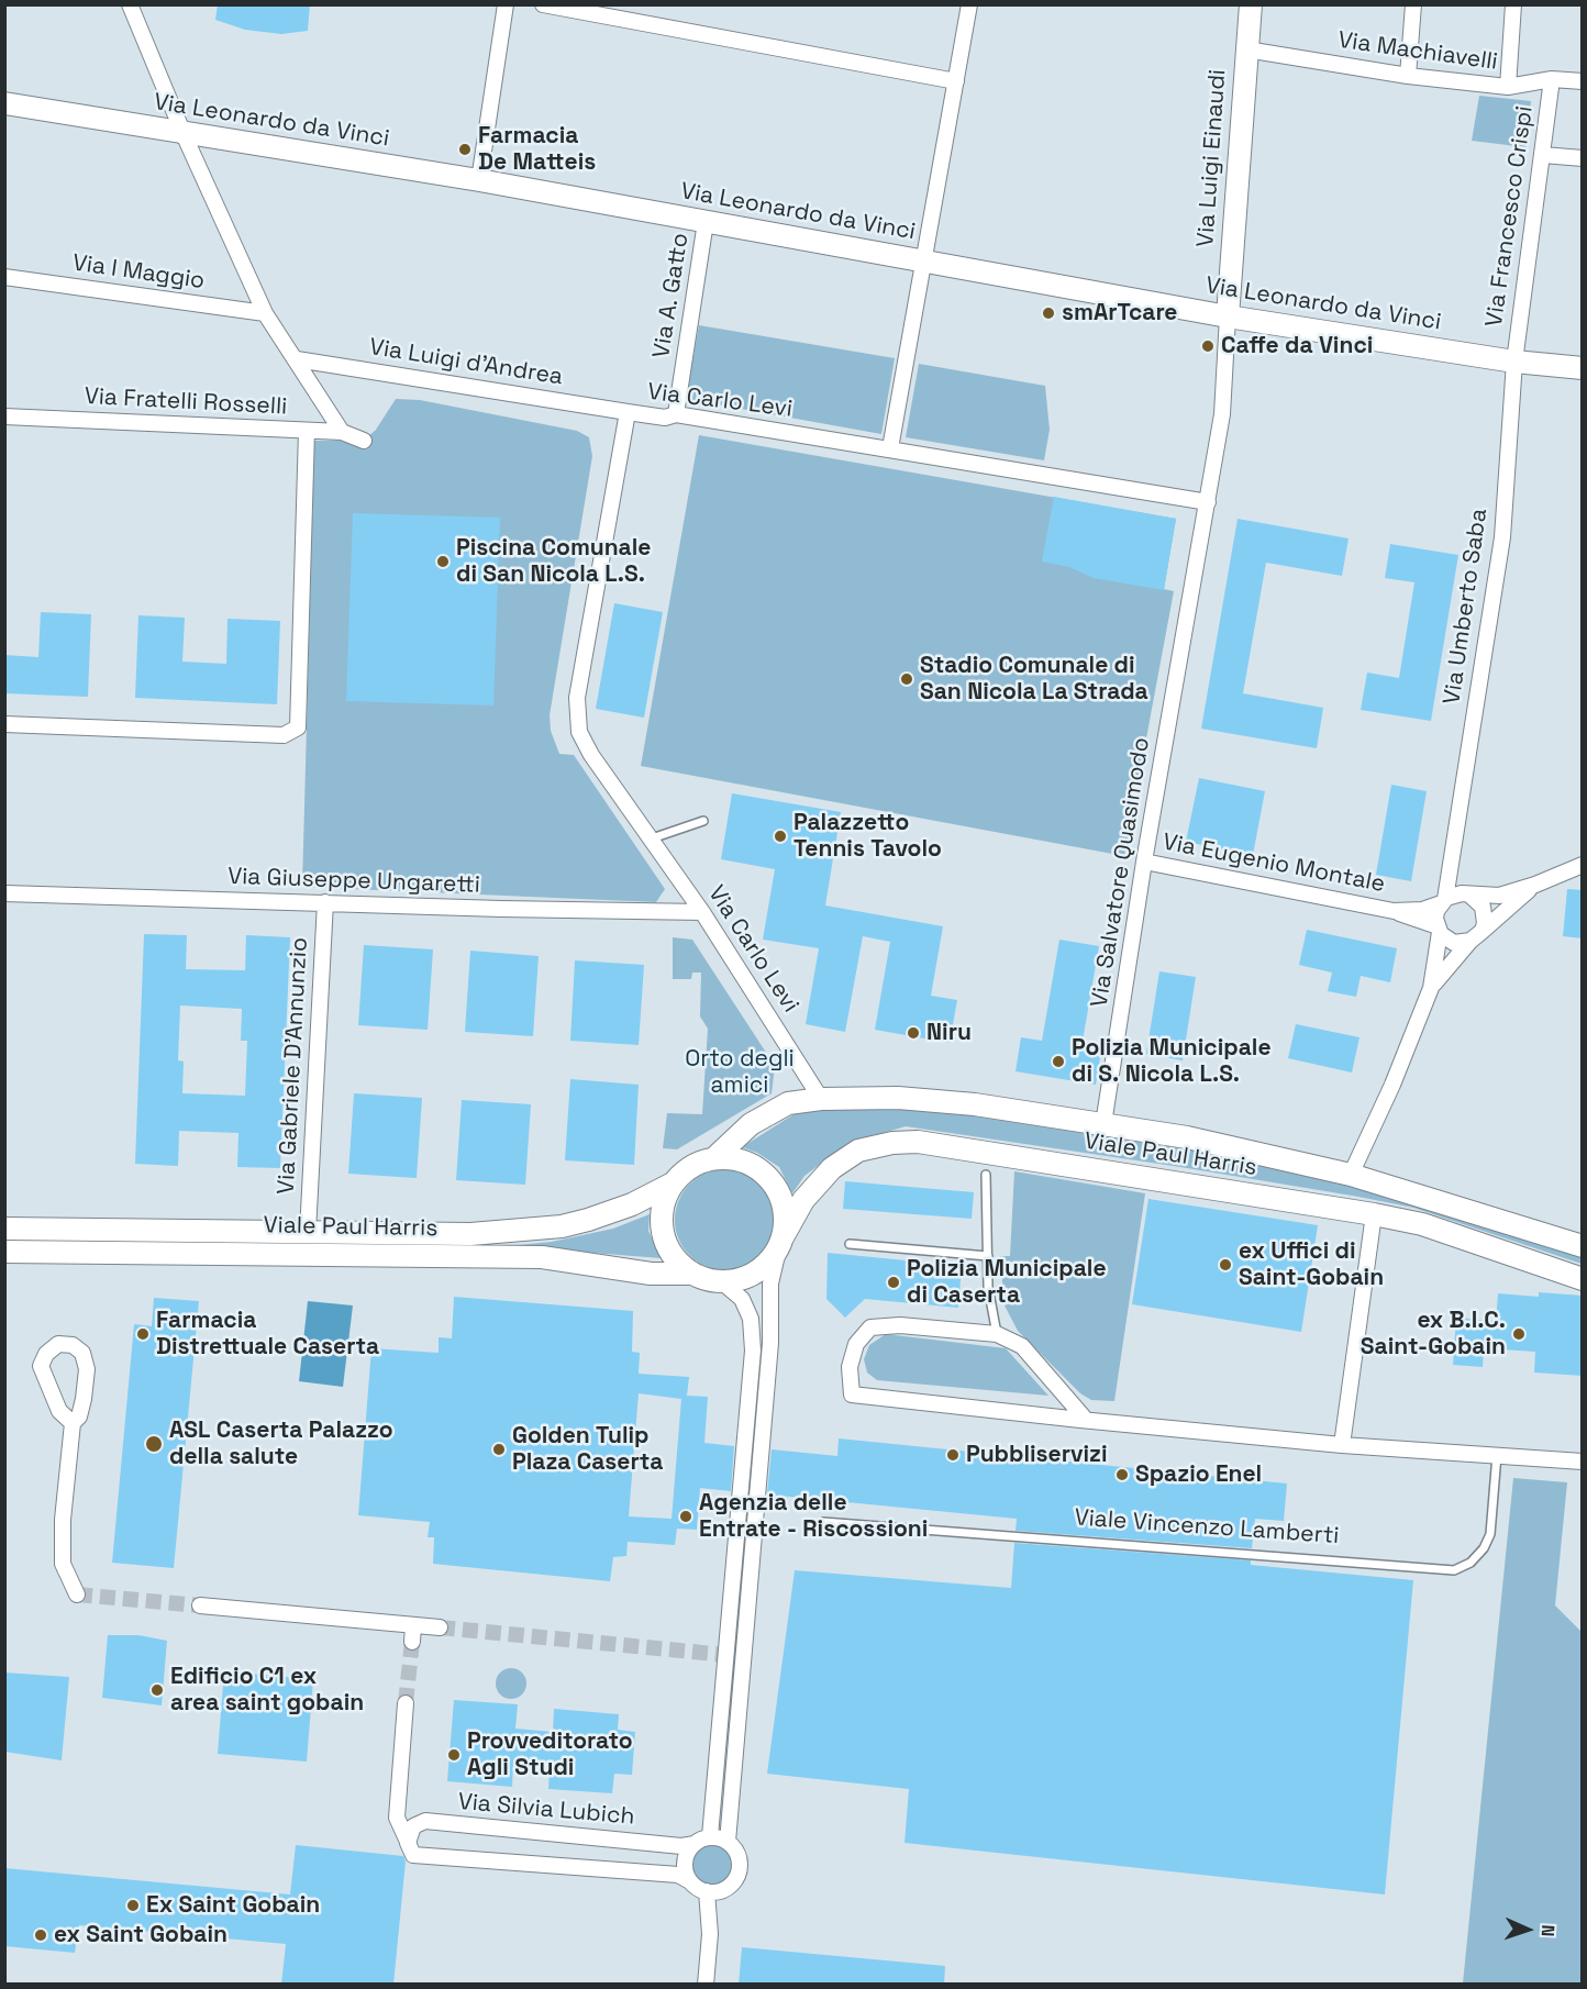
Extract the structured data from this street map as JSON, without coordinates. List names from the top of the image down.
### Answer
{
  "streets": {
    "street": [
      "Via Machiavelli",
      "Via Leonardo da Vinci",
      "Via Luigi Einaudi",
      "Via Francesco Crispi",
      "Via I Maggio",
      "Via A. Gatto",
      "Via Luigi d'Andrea",
      "Via Carlo Levi",
      "Via Fratelli Rosselli",
      "Via Umberto Saba",
      "Via Eugenio Montale",
      "Via Salvatore Quasimodo",
      "Via Giuseppe Ungaretti",
      "Via Gabriele D'Annunzio",
      "Viale Paul Harris",
      "Via Silvia Lubich"
    ],
    "lane": ["Viale Vincenzo Lamberti"]
  },
  "crossings": [
    ["Via Machiavelli", "Via Luigi Einaudi"],
    ["Via Machiavelli", "Via Francesco Crispi"],
    ["Via Leonardo da Vinci", "Via Luigi Einaudi"],
    ["Via Leonardo da Vinci", "Via Francesco Crispi"],
    ["Via Leonardo da Vinci", "Via A. Gatto"],
    ["Via Leonardo da Vinci", "Via Umberto Saba"],
    ["Via Leonardo da Vinci", "Via Salvatore Quasimodo"],
    ["Via Luigi Einaudi", "Via Salvatore Quasimodo"],
    ["Via Francesco Crispi", "Via Umberto Saba"],
    ["Via A. Gatto", "Via Carlo Levi"],
    ["Via Luigi d'Andrea", "Via Carlo Levi"],
    ["Via Carlo Levi", "Via Salvatore Quasimodo"],
    ["Via Carlo Levi", "Via Giuseppe Ungaretti"],
    ["Via Carlo Levi", "Viale Paul Harris"],
    ["Via Umberto Saba", "Via Eugenio Montale"],
    ["Via Eugenio Montale", "Via Salvatore Quasimodo"],
    ["Via Salvatore Quasimodo", "Viale Paul Harris"],
    ["Via Giuseppe Ungaretti", "Via Gabriele D'Annunzio"],
    ["Via Gabriele D'Annunzio", "Viale Paul Harris"]
  ],
  "parks": ["Orto degli amici"],
  "places": [
    "Farmacia De Matteis",
    "smArTcare",
    "Caffe da Vinci",
    "Piscina Comunale di San Nicola L.S.",
    "Stadio Comunale di San Nicola La Strada",
    "Palazzetto Tennis Tavolo",
    "Niru",
    "Polizia Municipale di S. Nicola L.S.",
    "ex Uffici di Saint-Gobain",
    "Polizia Municipale di Caserta",
    "Farmacia Distrettuale Caserta",
    "ex B.I.C. Saint-Gobain",
    "ASL Caserta Palazzo della salute",
    "Golden Tulip Plaza Caserta",
    "Pubbliservizi",
    "Spazio Enel",
    "Agenzia delle Entrate - Riscossioni",
    "Edificio C1 ex area saint gobain",
    "Provveditorato Agli Studi",
    "Ex Saint Gobain",
    "ex Saint Gobain"
  ],
  "north": "right"
}
